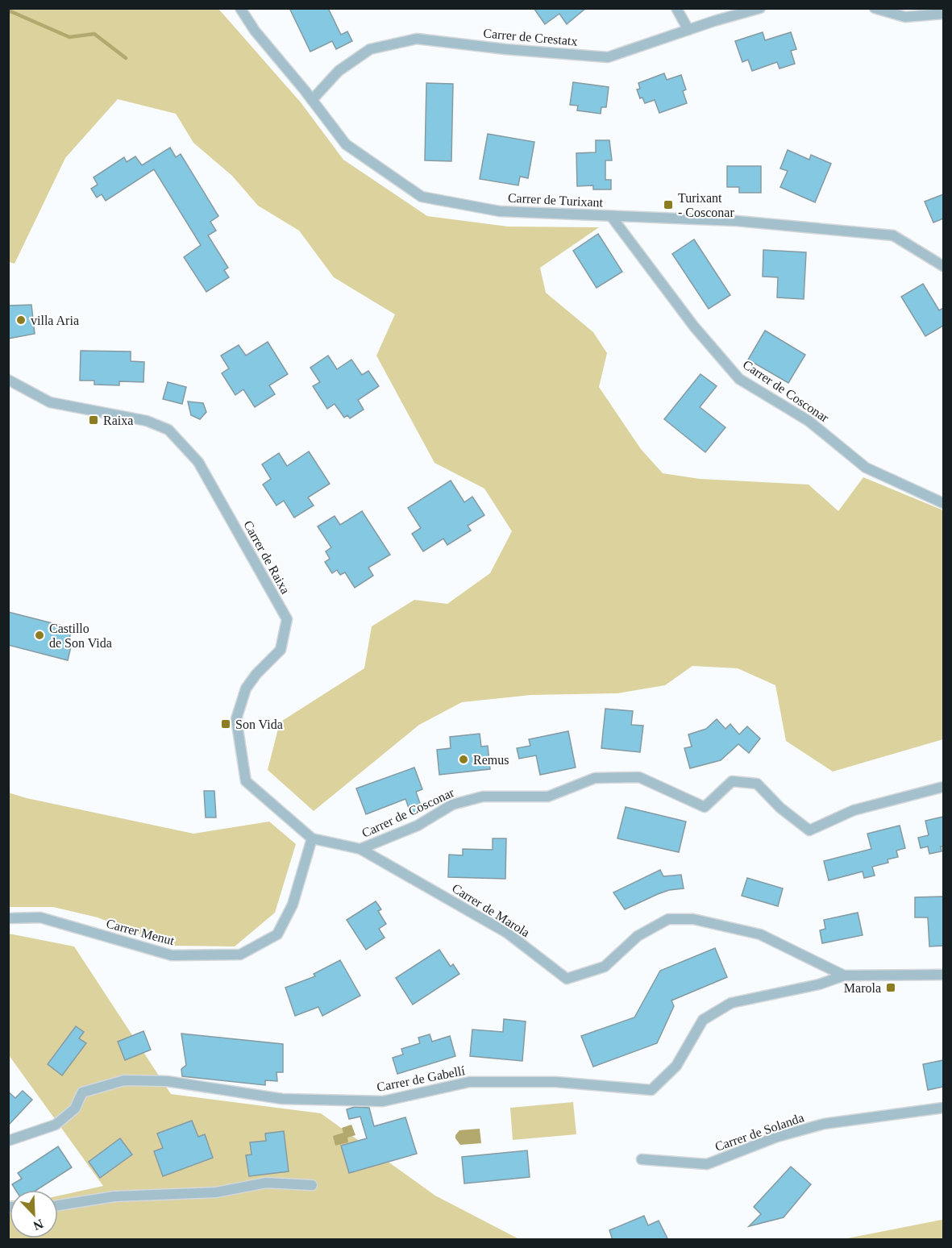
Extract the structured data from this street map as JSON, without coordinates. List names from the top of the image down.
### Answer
{
  "streets": {
    "street": [
      "Carrer de Crestatx",
      "Carrer de Turixant",
      "Carrer de Cosconar",
      "Carrer de Raixa",
      "Carrer de Marola",
      "Carrer Menut",
      "Carrer de Gabellí",
      "Carrer de Solanda"
    ]
  },
  "crossings": [
    ["Carrer de Crestatx", "Carrer de Turixant"],
    ["Carrer de Turixant", "Carrer de Cosconar"],
    ["Carrer de Cosconar", "Carrer de Marola"],
    ["Carrer de Raixa", "Carrer de Marola"],
    ["Carrer de Raixa", "Carrer Menut"],
    ["Carrer de Marola", "Carrer Menut"],
    ["Carrer de Marola", "Carrer de Gabellí"]
  ],
  "places": {
    "transit": [
      "Turixant - Cosconar",
      "Raixa",
      "Son Vida",
      "Marola"
    ],
    "other": ["villa Aria", "Castillo de Son Vida", "Remus"]
  },
  "north": "bottom right"
}
